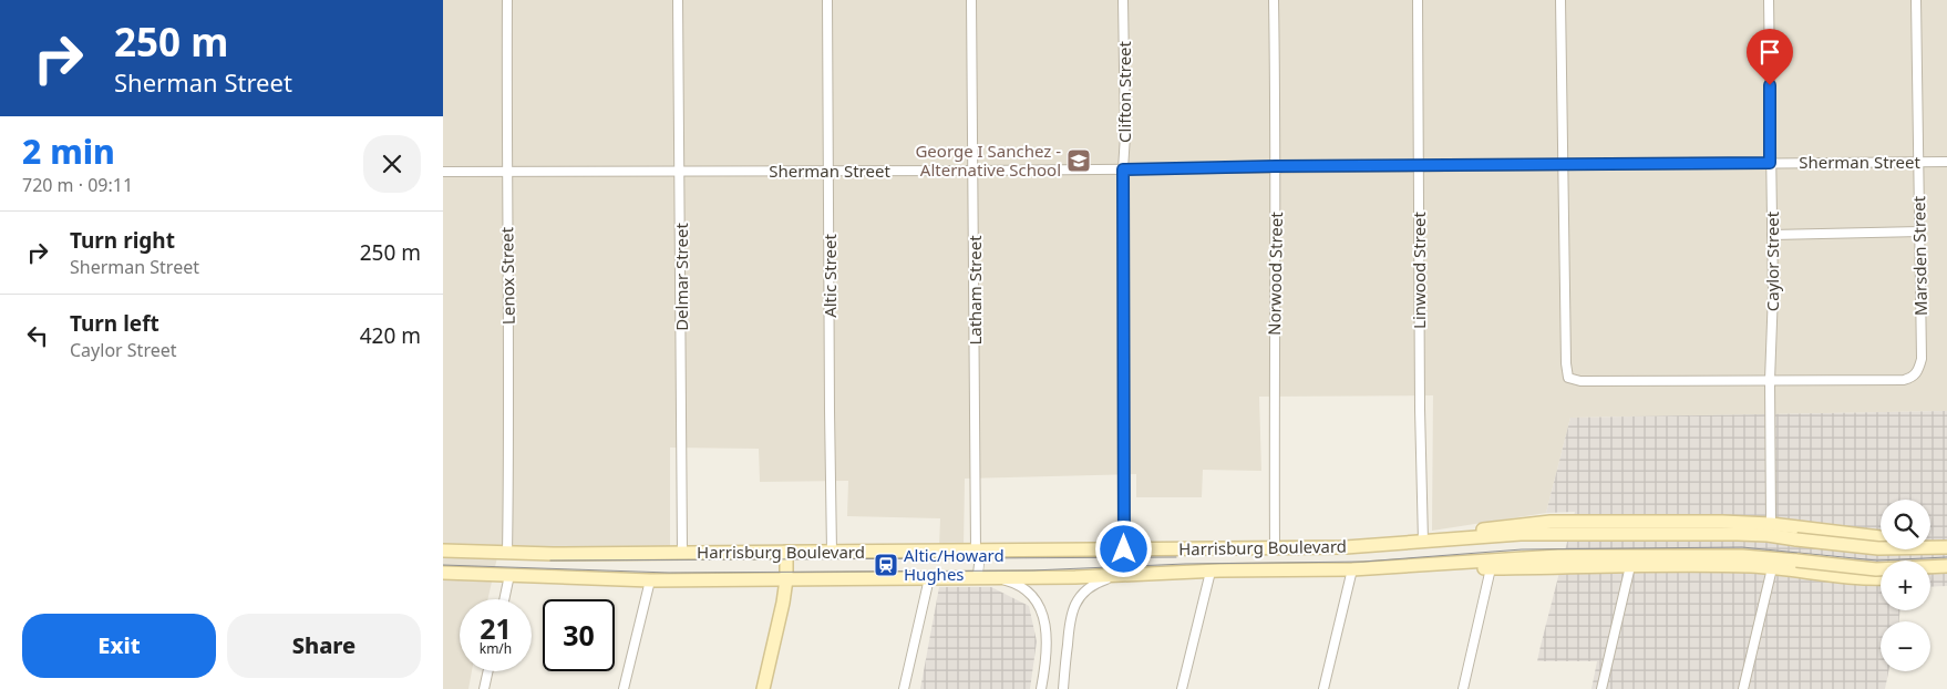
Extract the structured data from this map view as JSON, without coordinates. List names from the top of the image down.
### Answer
{
  "streets": {
    "main road": ["Harrisburg Boulevard"],
    "street": [
      "Clifton Street",
      "Sherman Street",
      "Marsden Street",
      "Caylor Street",
      "Linwood Street",
      "Norwood Street",
      "Lenox Street",
      "Altic Street",
      "Delmar Street",
      "Latham Street"
    ]
  },
  "crossings": [
    ["Clifton Street", "Sherman Street"],
    ["Clifton Street", "Harrisburg Boulevard"],
    ["Sherman Street", "Marsden Street"],
    ["Sherman Street", "Caylor Street"],
    ["Sherman Street", "Linwood Street"],
    ["Sherman Street", "Norwood Street"],
    ["Sherman Street", "Lenox Street"],
    ["Sherman Street", "Altic Street"],
    ["Sherman Street", "Delmar Street"],
    ["Sherman Street", "Latham Street"],
    ["Marsden Street", "Caylor Street"],
    ["Linwood Street", "Harrisburg Boulevard"],
    ["Norwood Street", "Harrisburg Boulevard"],
    ["Lenox Street", "Harrisburg Boulevard"],
    ["Altic Street", "Harrisburg Boulevard"],
    ["Delmar Street", "Harrisburg Boulevard"],
    ["Latham Street", "Harrisburg Boulevard"]
  ],
  "places": {
    "school or university": ["George I Sanchez - Alternative School"],
    "station": ["Altic/Howard Hughes"]
  },
  "page": {
    "turn": ["250 m", "Sherman Street"],
    "heading": ["2 min", "720 m · 09:11"],
    "list": [
      {
        "name": "Turn right",
        "note": "Sherman Street",
        "value": "250 m"
      },
      {
        "name": "Turn left",
        "note": "Caylor Street",
        "value": "420 m"
      }
    ],
    "map_buttons": ["+", "−"],
    "speed": "21 km/h",
    "limit": "30",
    "buttons": ["Exit", "Share"]
  }
}
